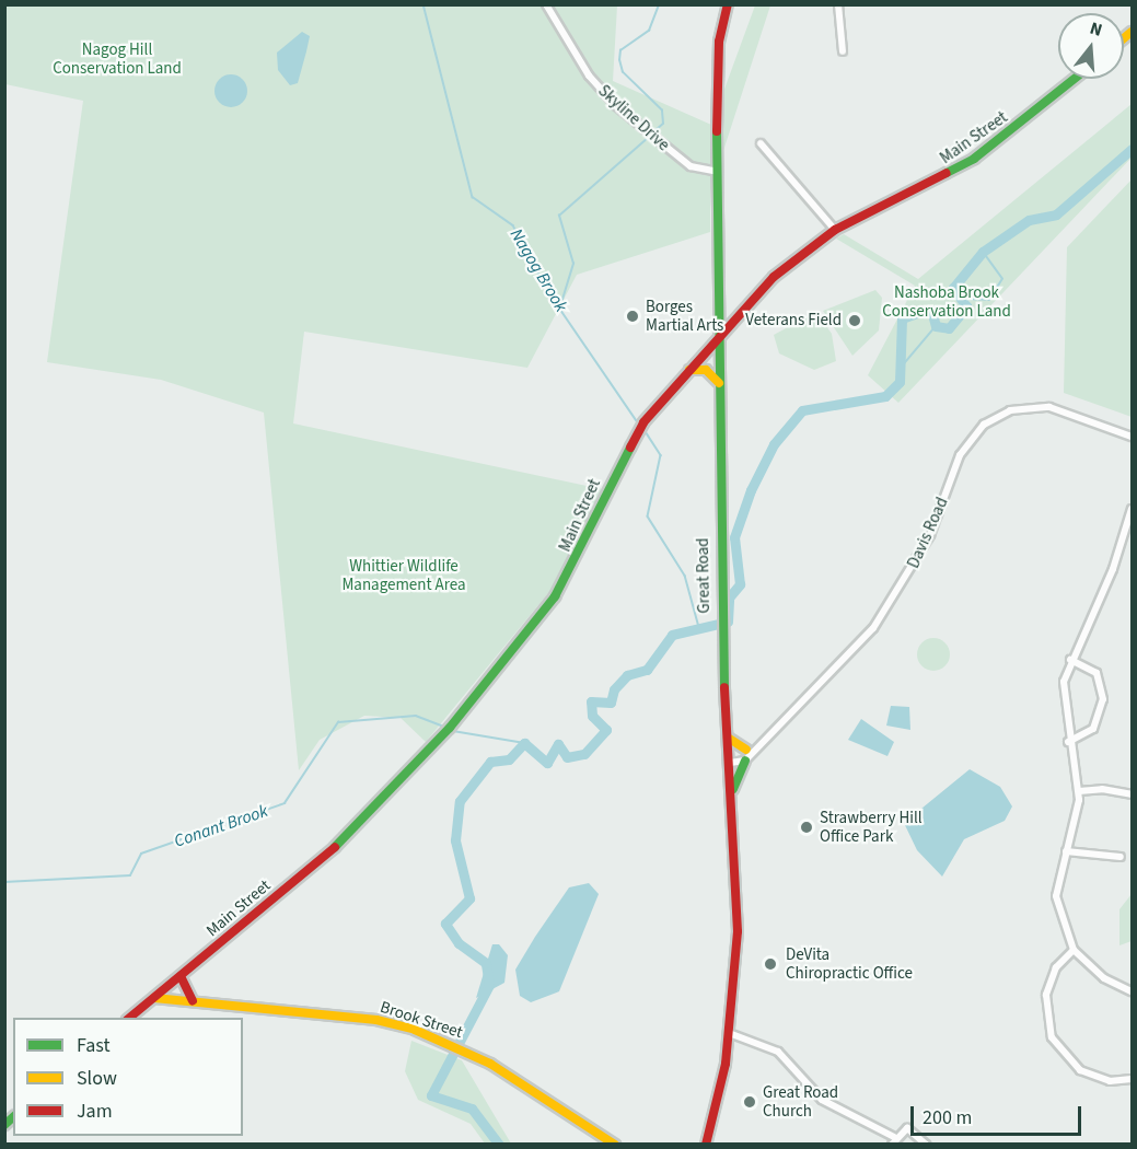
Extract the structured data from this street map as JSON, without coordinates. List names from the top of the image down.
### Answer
{
  "streets": {
    "main road": ["Main Street", "Great Road", "Brook Street"],
    "street": ["Skyline Drive", "Davis Road"]
  },
  "crossings": [
    ["Skyline Drive", "Great Road"],
    ["Main Street", "Great Road"],
    ["Main Street", "Brook Street"]
  ],
  "water": ["Nagog Brook", "Conant Brook"],
  "parks": ["Nagog Hill Conservation Land", "Nashoba Brook Conservation Land", "Whittier Wildlife Management Area"],
  "places": [
    "Borges Martial Arts",
    "Veterans Field",
    "Strawberry Hill Office Park",
    "DeVita Chiropractic Office",
    "Great Road Church"
  ],
  "legend": ["Fast", "Slow", "Jam"],
  "scale_bar": "200 m",
  "north": "top"
}
